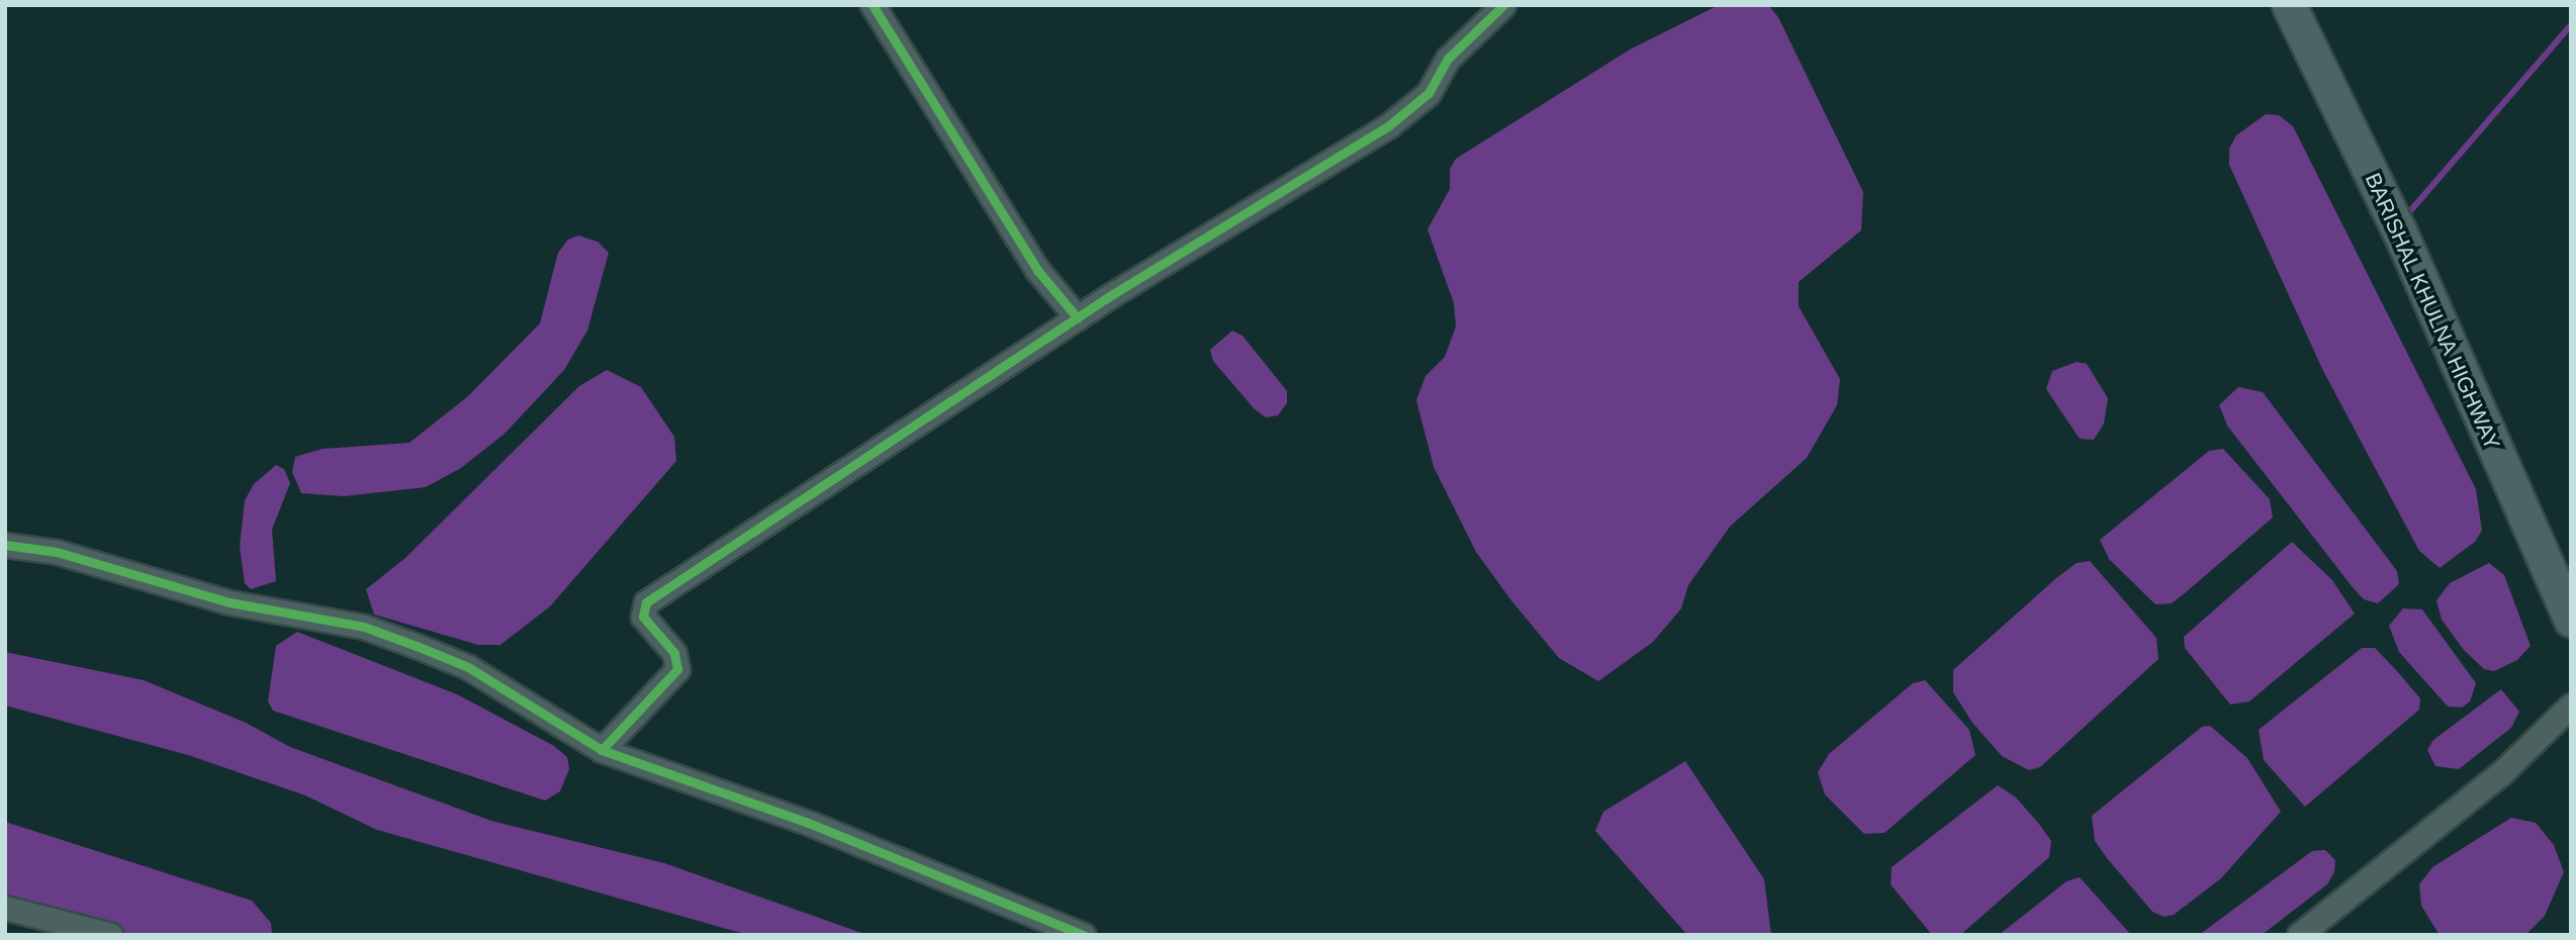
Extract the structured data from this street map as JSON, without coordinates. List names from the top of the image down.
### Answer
{
  "streets": {
    "highway": ["BARISHAL KHULNA HIGHWAY"]
  }
}
